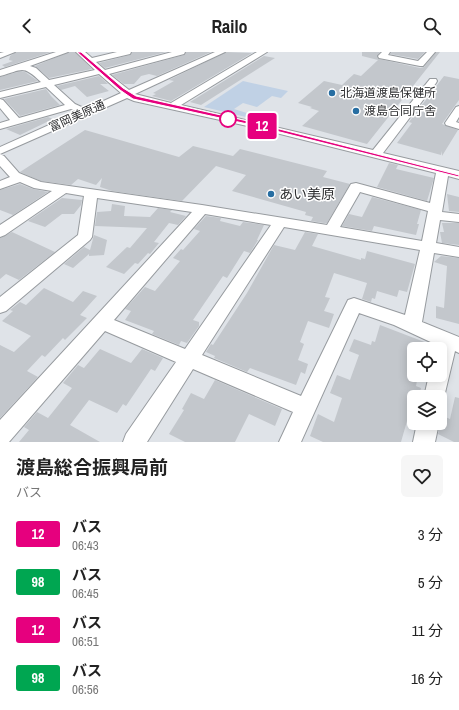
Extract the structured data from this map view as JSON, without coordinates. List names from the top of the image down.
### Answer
{
  "streets": {
    "street": ["富岡美原通"]
  },
  "places": ["北海道渡島保健所", "渡島合同庁舎", "あい美原"],
  "lines": ["bus line 12"],
  "page": {
    "header": "Railo",
    "on_map": "12",
    "heading": ["渡島総合振興局前", "バス"],
    "list": [
      {
        "mark": "12",
        "name": "バス",
        "note": "06:43",
        "value": "3 分"
      },
      {
        "mark": "98",
        "name": "バス",
        "note": "06:45",
        "value": "5 分"
      },
      {
        "mark": "12",
        "name": "バス",
        "note": "06:51",
        "value": "11 分"
      },
      {
        "mark": "98",
        "name": "バス",
        "note": "06:56",
        "value": "16 分"
      }
    ]
  }
}
